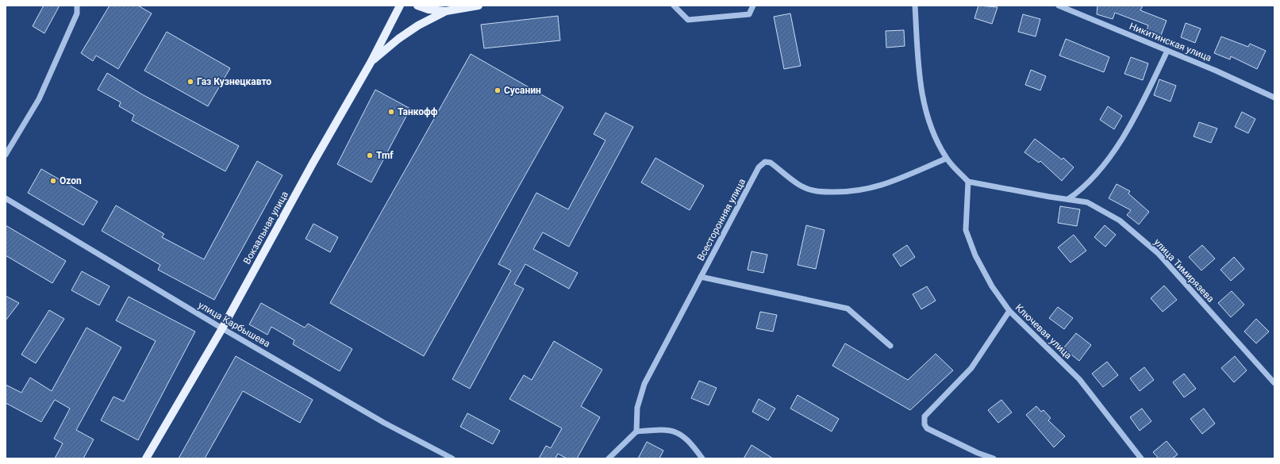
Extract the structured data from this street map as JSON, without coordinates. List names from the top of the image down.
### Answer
{
  "streets": {
    "main road": ["Вокзальная улица"],
    "street": [
      "Никитинская улица",
      "Всесторонняя улица",
      "улица Тимирязева",
      "улица Карбышева",
      "Ключевая улица"
    ]
  },
  "crossings": [
    ["Вокзальная улица", "улица Карбышева"],
    ["улица Тимирязева", "Ключевая улица"]
  ],
  "places": [
    "Газ Кузнецкавто",
    "Сусанин",
    "Танкофф",
    "Tmf",
    "Ozon"
  ]
}
